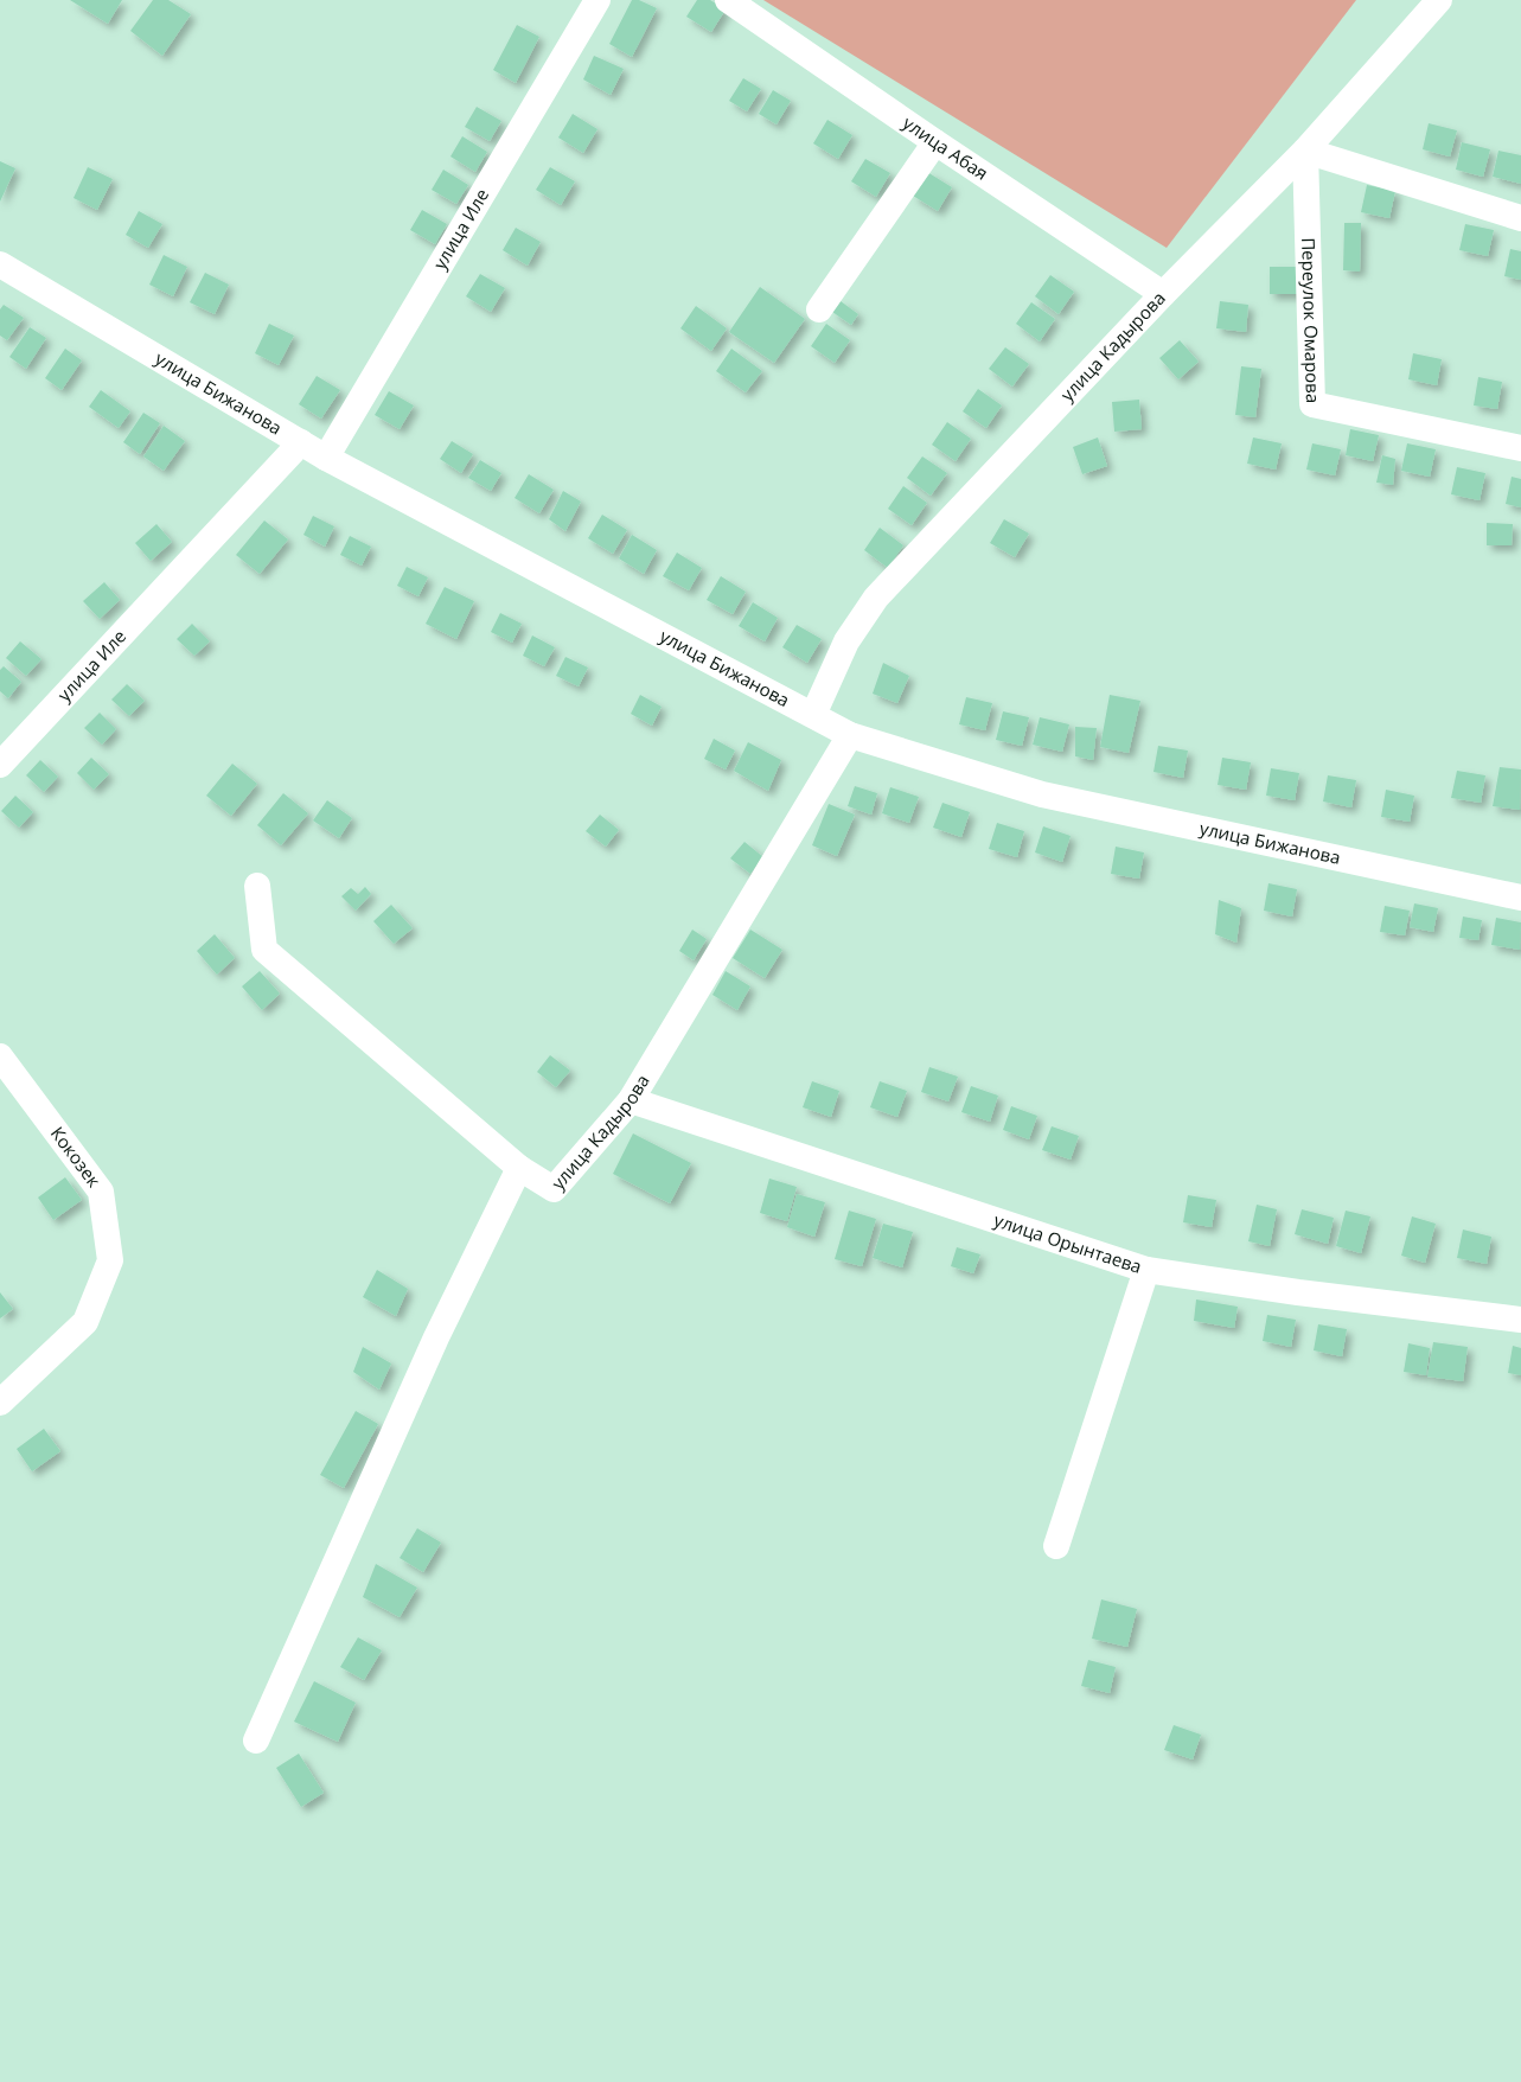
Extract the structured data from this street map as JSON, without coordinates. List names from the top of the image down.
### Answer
{
  "streets": {
    "street": [
      "улица Абая",
      "улица Иле",
      "Переулок Омарова",
      "улица Кадырова",
      "улица Бижанова",
      "Кокозек",
      "улица Орынтаева"
    ]
  },
  "crossings": [
    ["улица Абая", "улица Кадырова"],
    ["улица Иле", "улица Бижанова"],
    ["Переулок Омарова", "улица Кадырова"],
    ["улица Кадырова", "улица Бижанова"],
    ["улица Кадырова", "улица Орынтаева"]
  ]
}
